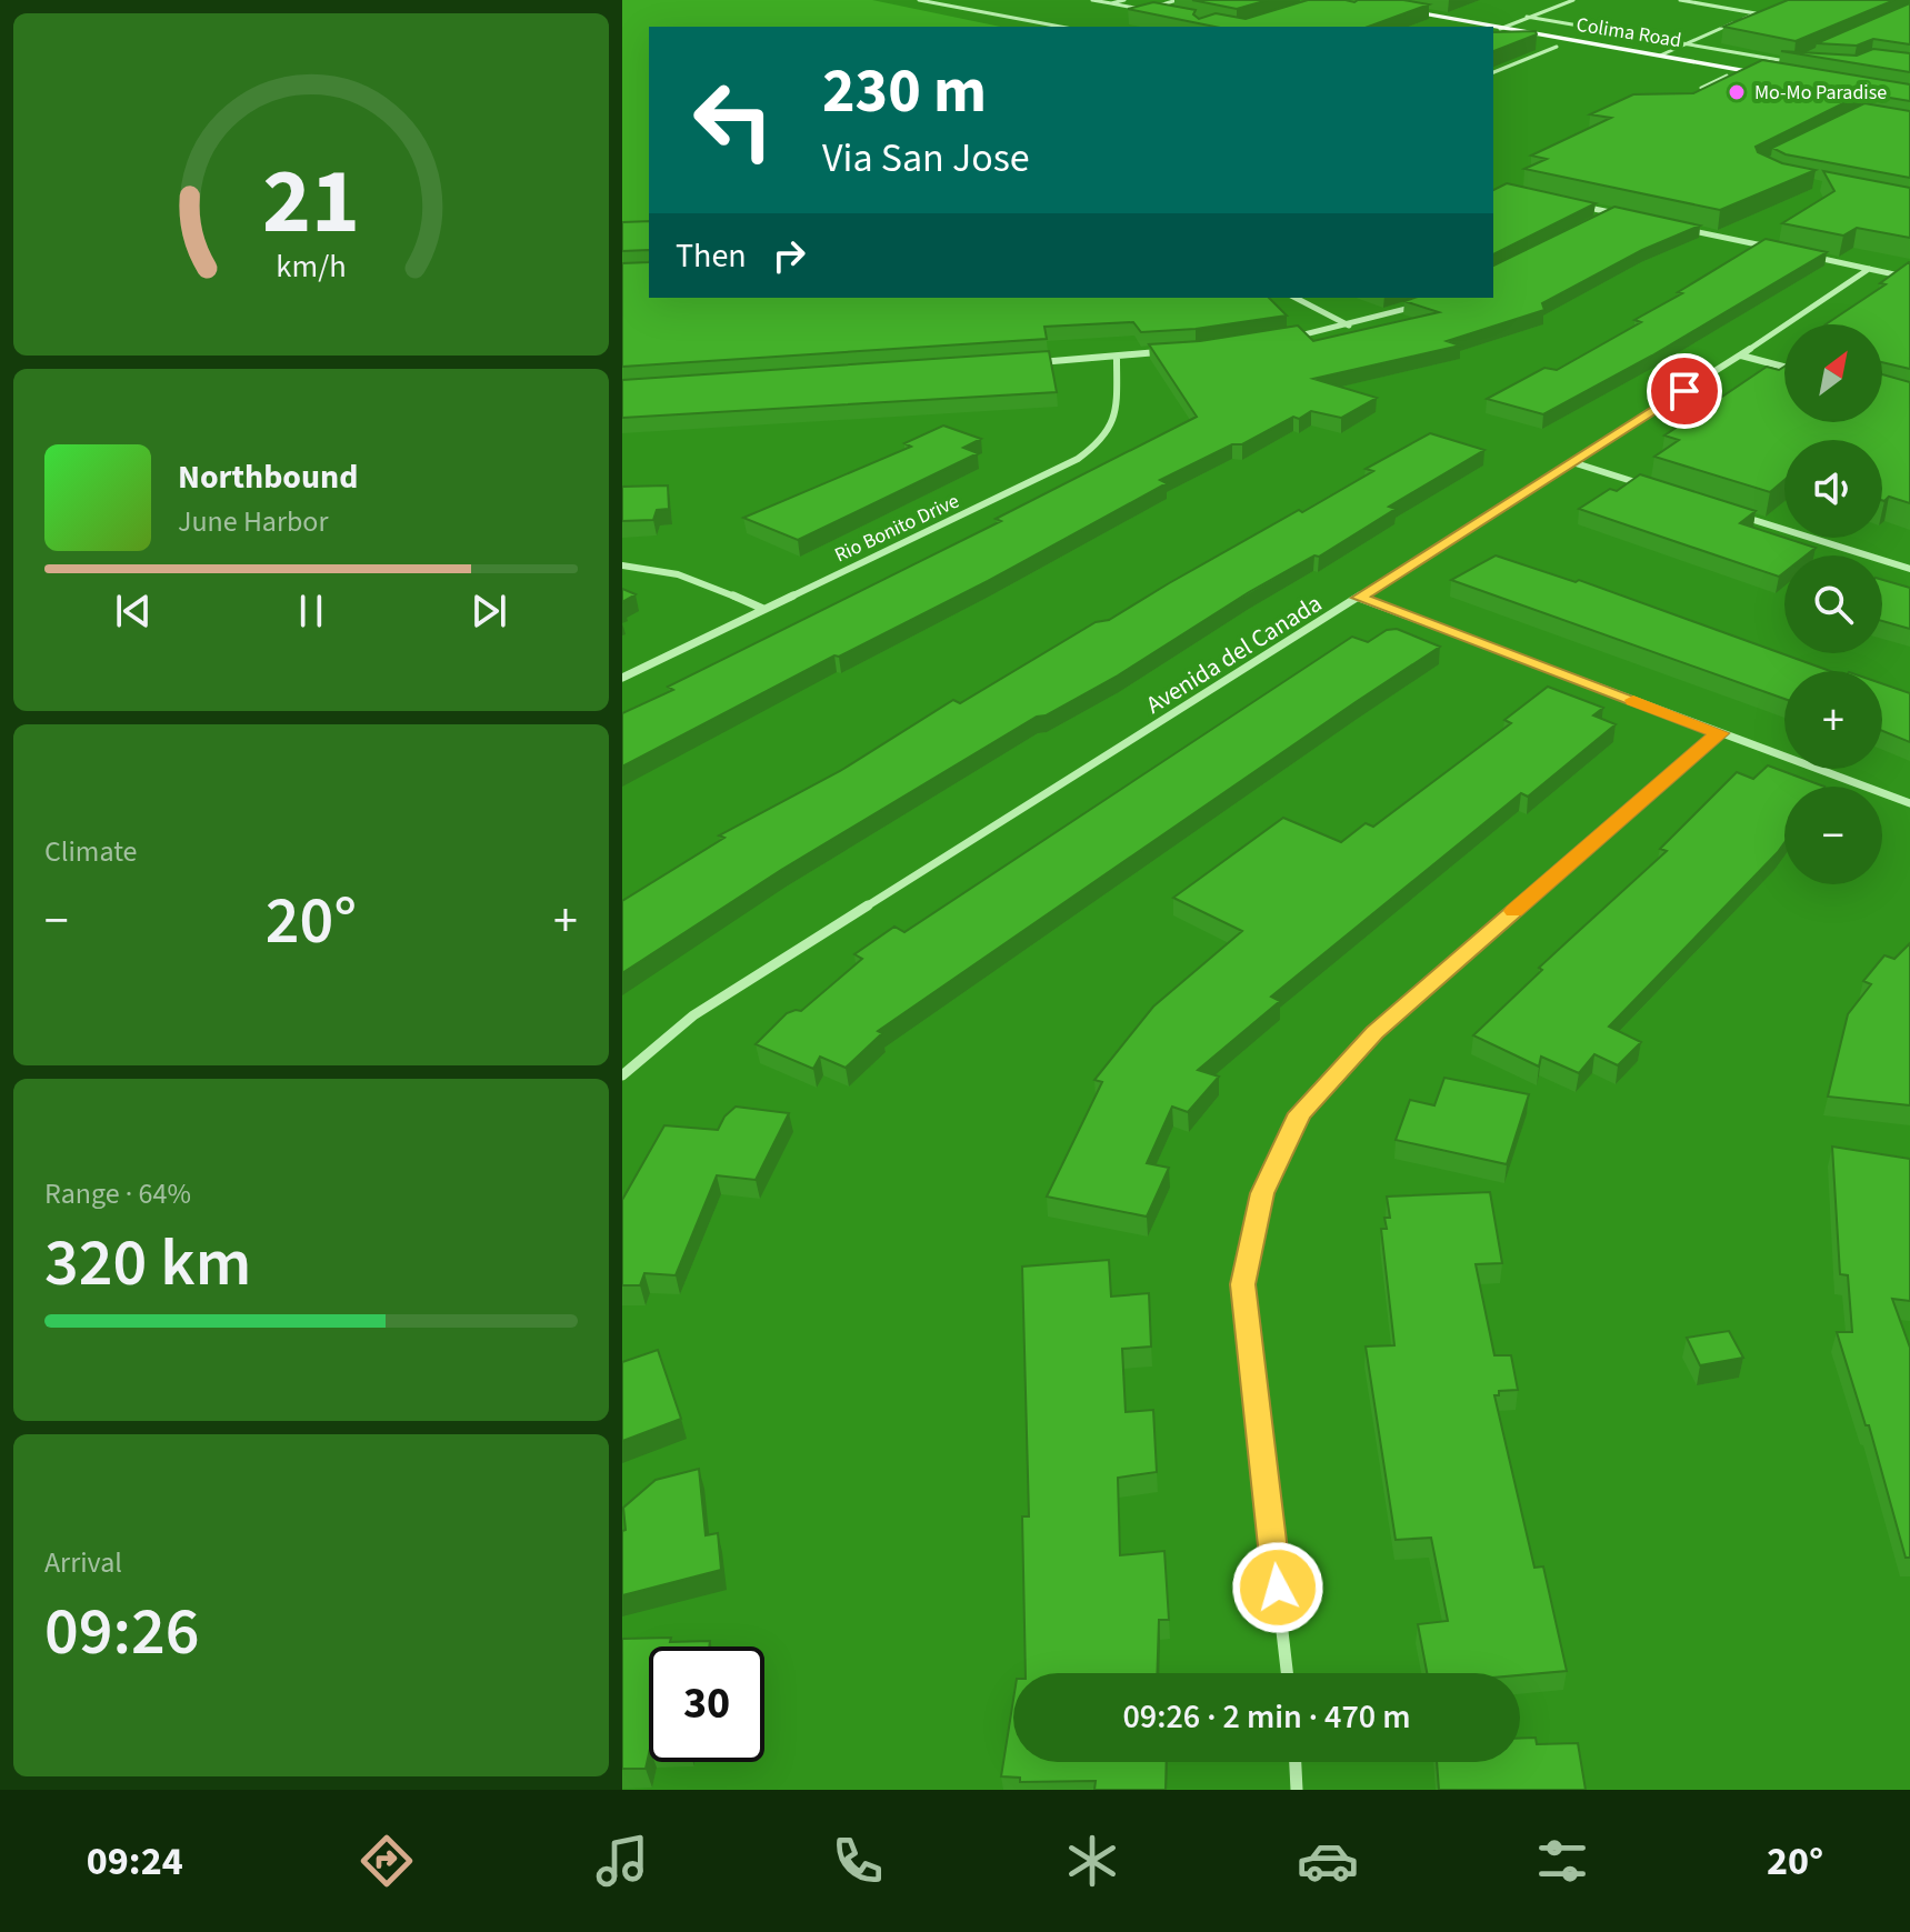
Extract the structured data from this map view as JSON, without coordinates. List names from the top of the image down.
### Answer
{
  "streets": {
    "main road": ["Colima Road"],
    "street": ["Rio Bonito Drive", "Avenida del Canada"]
  },
  "places": ["Mo-Mo Paradise"],
  "north": "top right",
  "page": {
    "turn": ["230 m", "Via San Jose"],
    "then": "Then",
    "map_buttons": ["+", "−"],
    "song": ["Northbound", "June Harbor"],
    "tile": [
      "Climate",
      ["Range · 64%", "320 km"],
      ["Arrival", "09:26"]
    ],
    "heat": ["−", "20°", "+"],
    "limit": "30",
    "trip": "09:26 · 2 min · 470 m",
    "tabs": ["09:24", "20°"],
    "gauge": ["21", "km/h"]
  }
}
